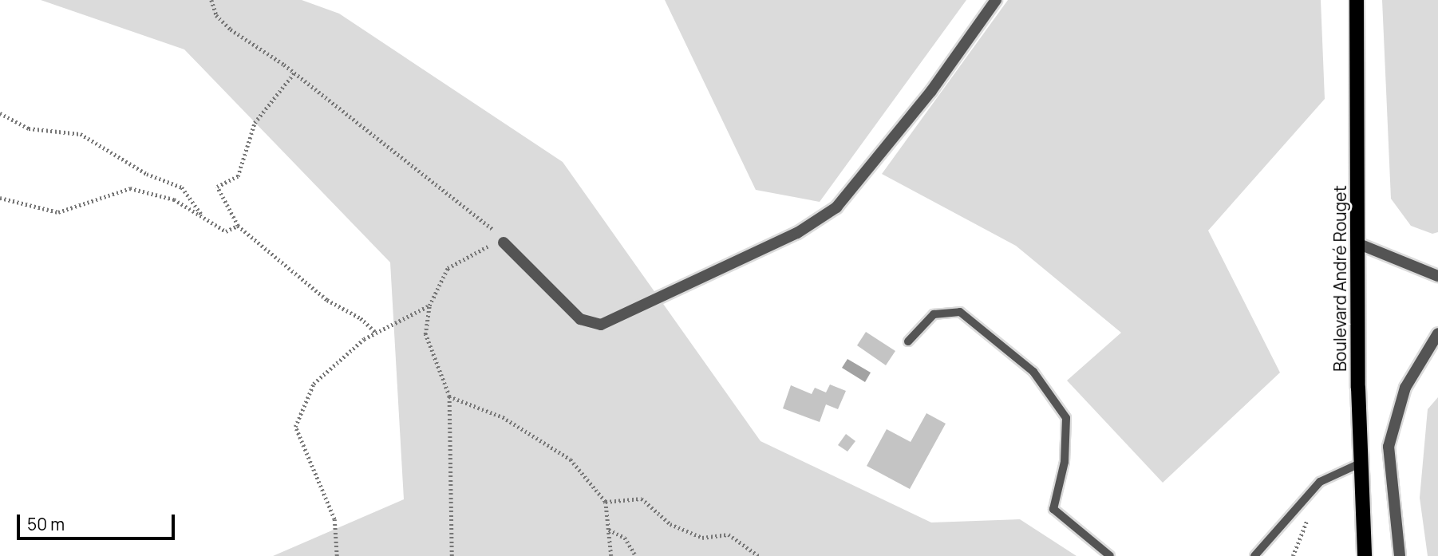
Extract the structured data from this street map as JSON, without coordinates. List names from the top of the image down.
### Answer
{
  "streets": {
    "main road": ["Boulevard André Rouget"]
  },
  "scale_bar": "50 m"
}
